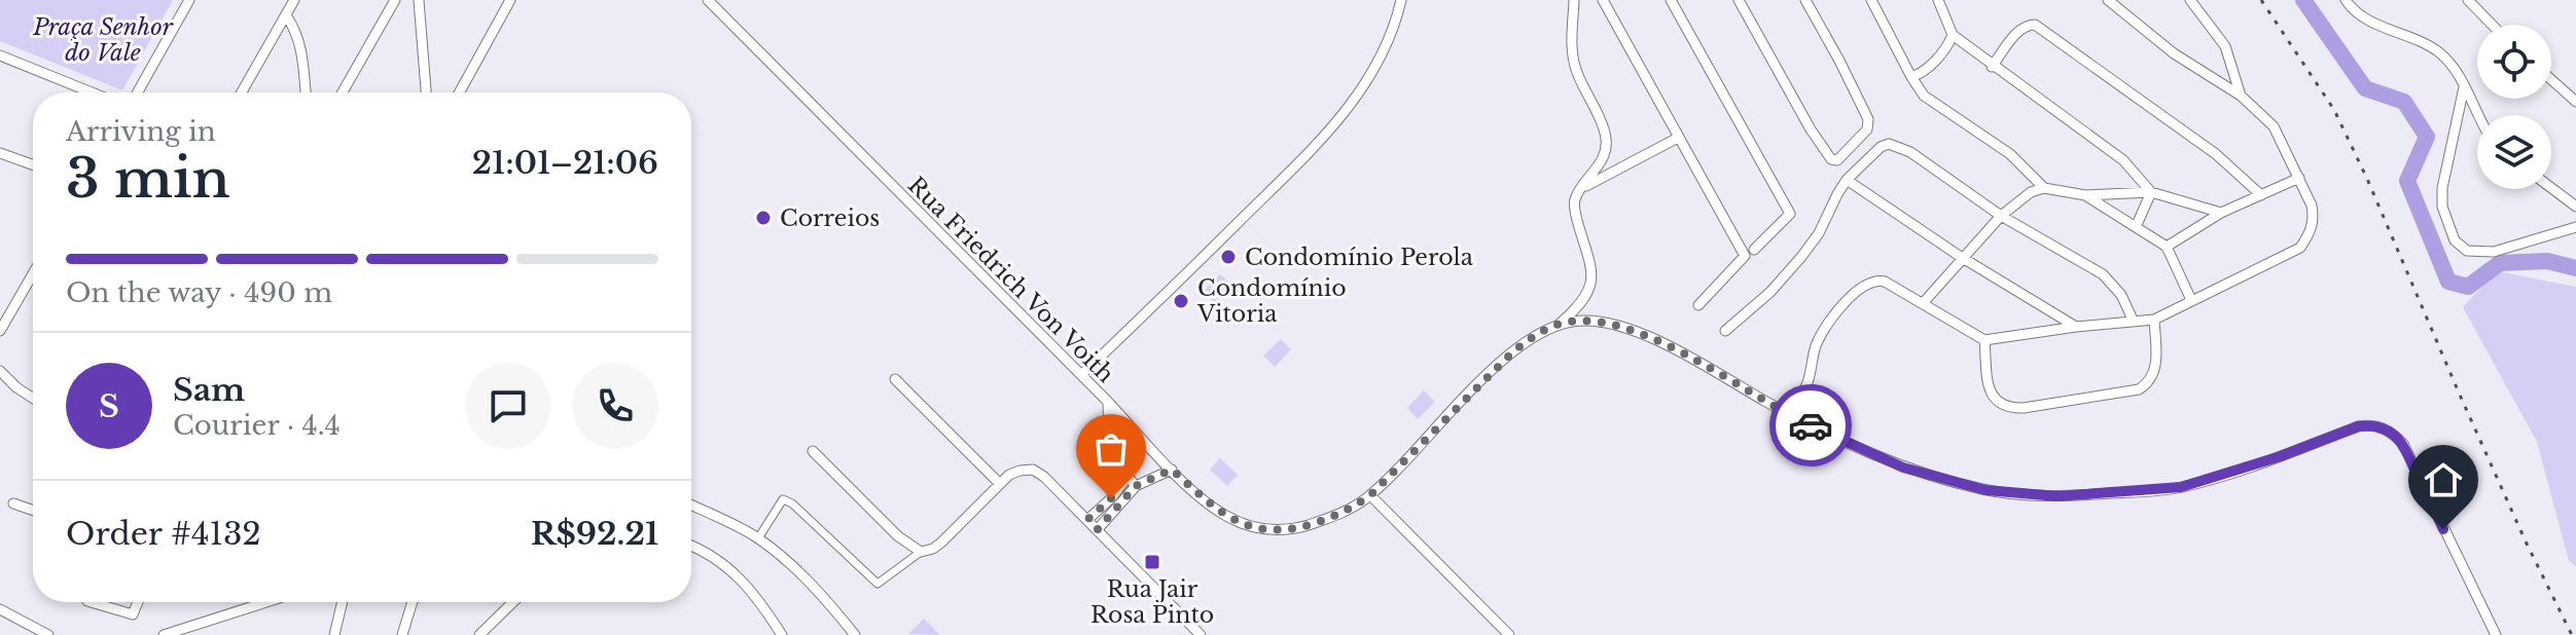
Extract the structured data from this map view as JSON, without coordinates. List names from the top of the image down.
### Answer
{
  "streets": {
    "street": ["Rua Friedrich Von Voith"]
  },
  "parks": ["Praça Senhor do Vale"],
  "places": {
    "other": ["Correios", "Condomínio Perola", "Condomínio Vitoria"],
    "transit": ["Rua Jair Rosa Pinto"]
  },
  "page": {
    "heading": ["3 min", "Arriving in", "21:01–21:06"],
    "panel": [
      "Sam",
      "Courier · 4.4",
      "Order #4132",
      "R$92.21"
    ],
    "bar": "On the way · 490 m",
    "round": "S"
  }
}
